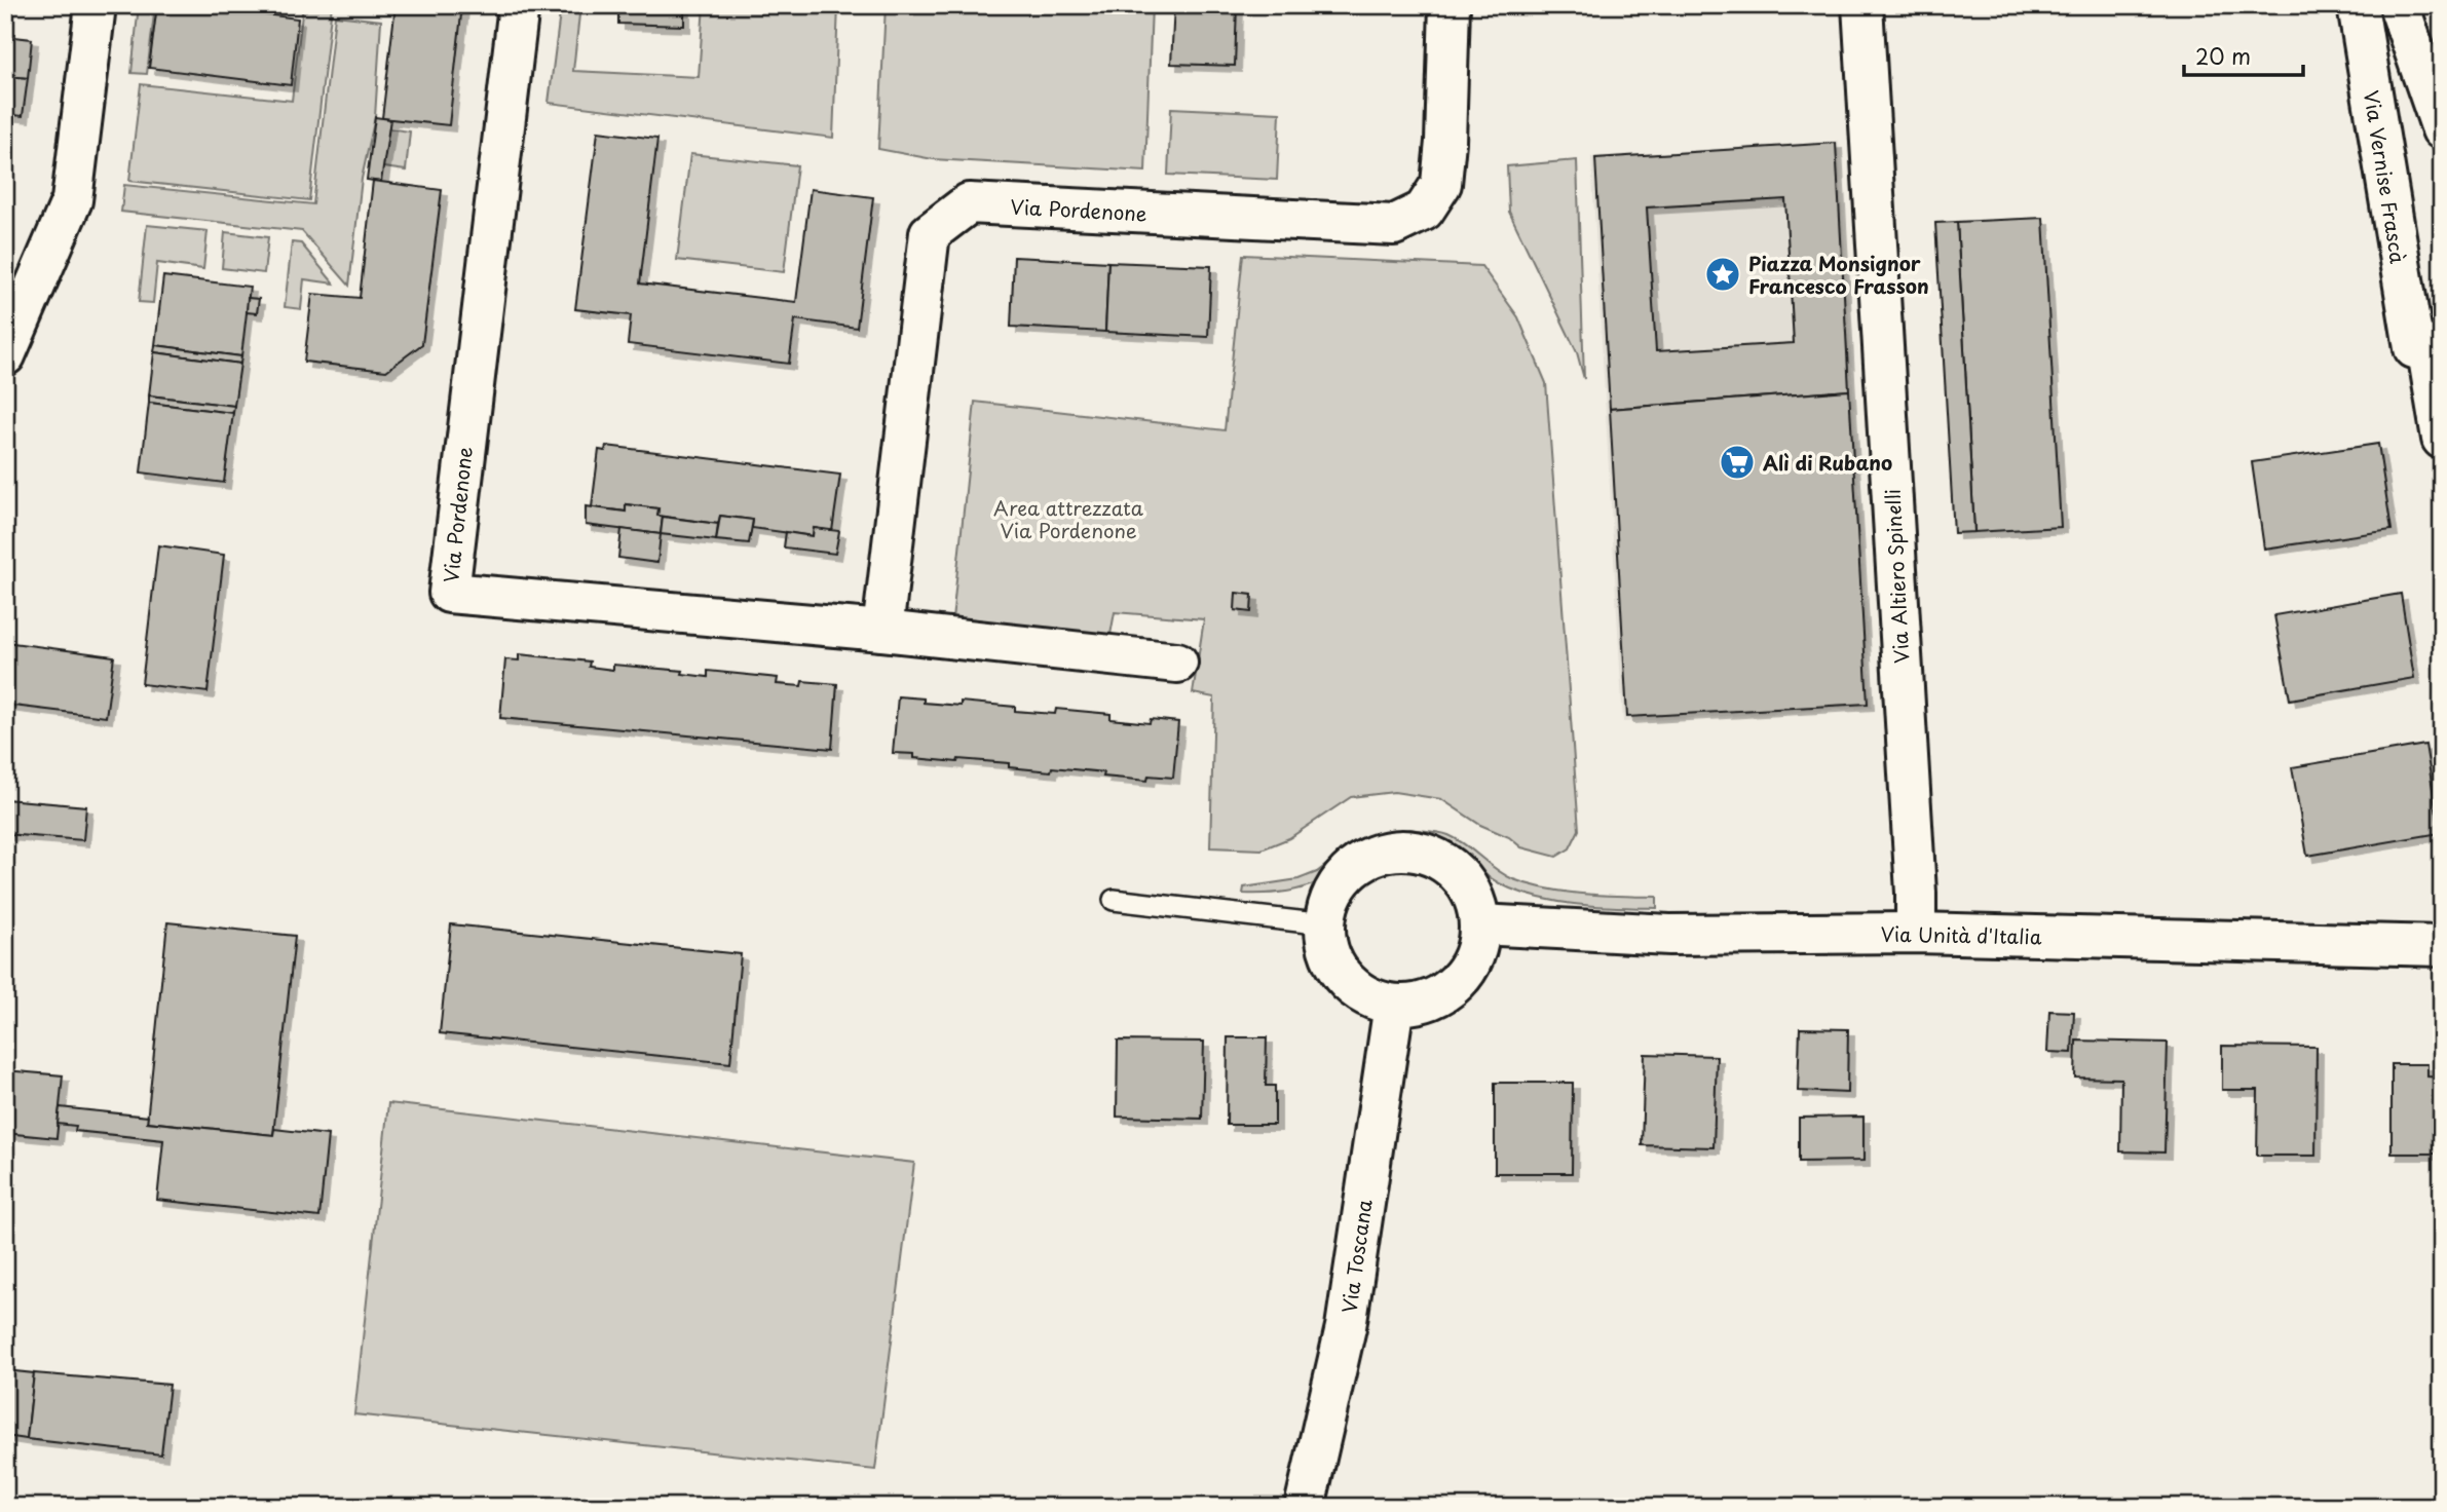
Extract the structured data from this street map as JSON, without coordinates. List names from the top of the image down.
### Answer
{
  "streets": {
    "street": [
      "Via Vernise Frascà",
      "Via Pordenone",
      "Via Altiero Spinelli",
      "Via Unità d'Italia",
      "Via Toscana"
    ]
  },
  "crossings": [
    ["Via Altiero Spinelli", "Via Unità d'Italia"],
    ["Via Unità d'Italia", "Via Toscana"]
  ],
  "parks": ["Area attrezzata Via Pordenone"],
  "places": {
    "place": ["Piazza Monsignor Francesco Frasson"],
    "supermarket": ["Alì di Rubano"]
  },
  "scale_bar": "20 m"
}
